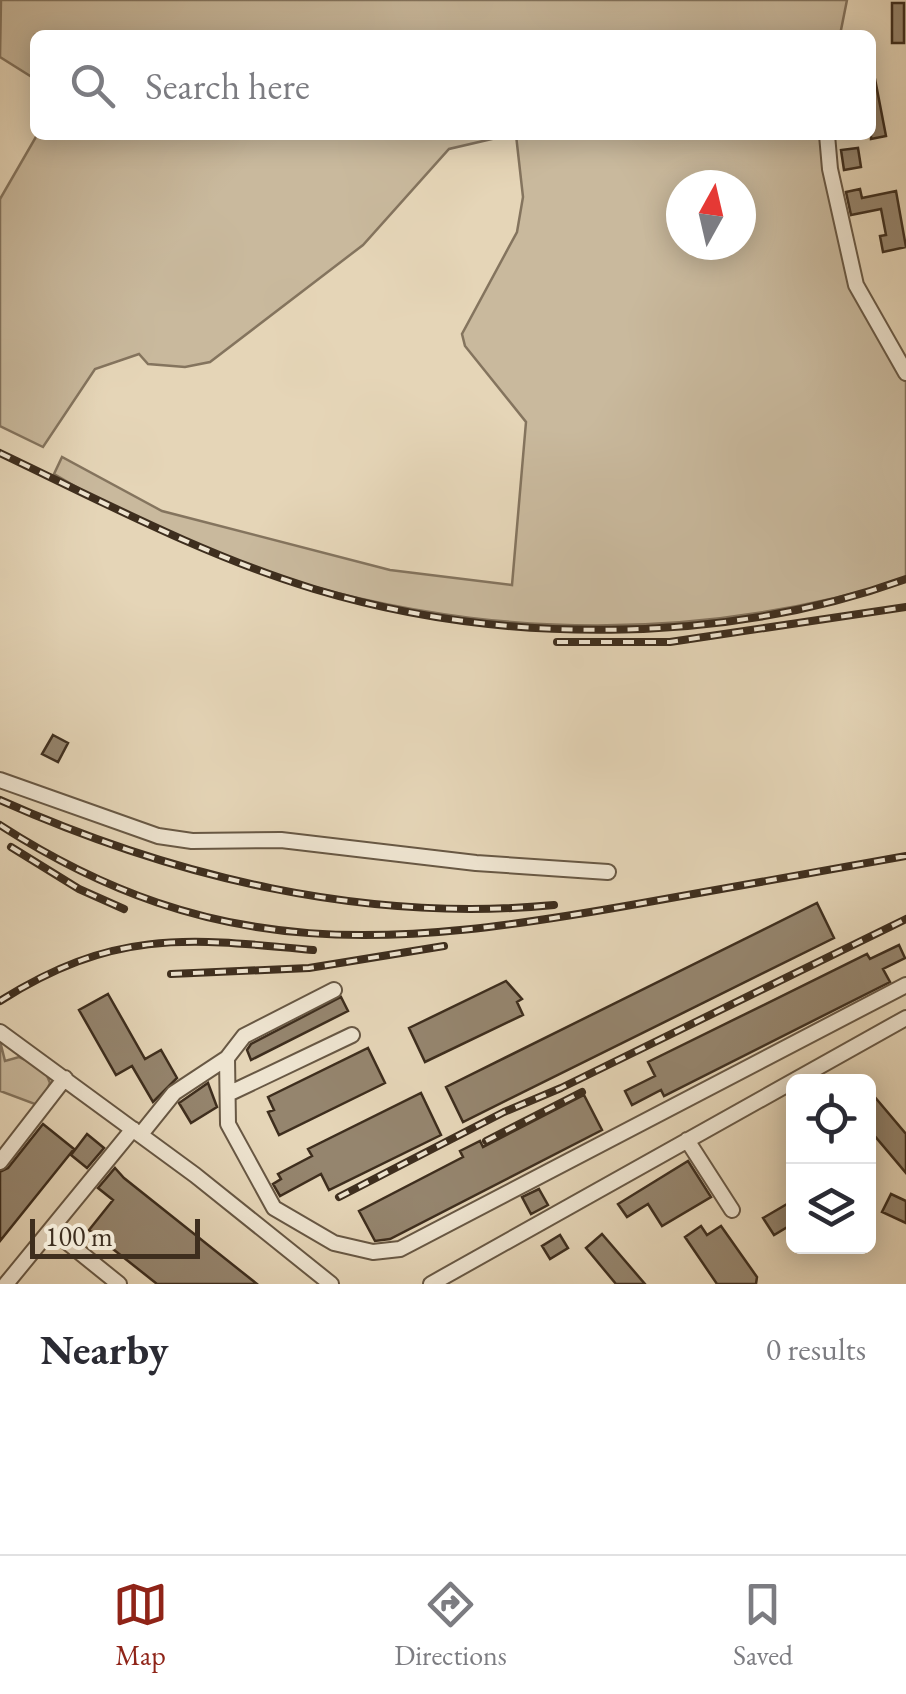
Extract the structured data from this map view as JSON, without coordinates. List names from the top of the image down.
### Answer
{
  "scale_bar": "100 m",
  "north": "top",
  "page": {
    "search": "Search here",
    "scale": "100 m",
    "heading": ["Nearby", "0 results"],
    "nav": ["Map", "Directions", "Saved"]
  }
}
